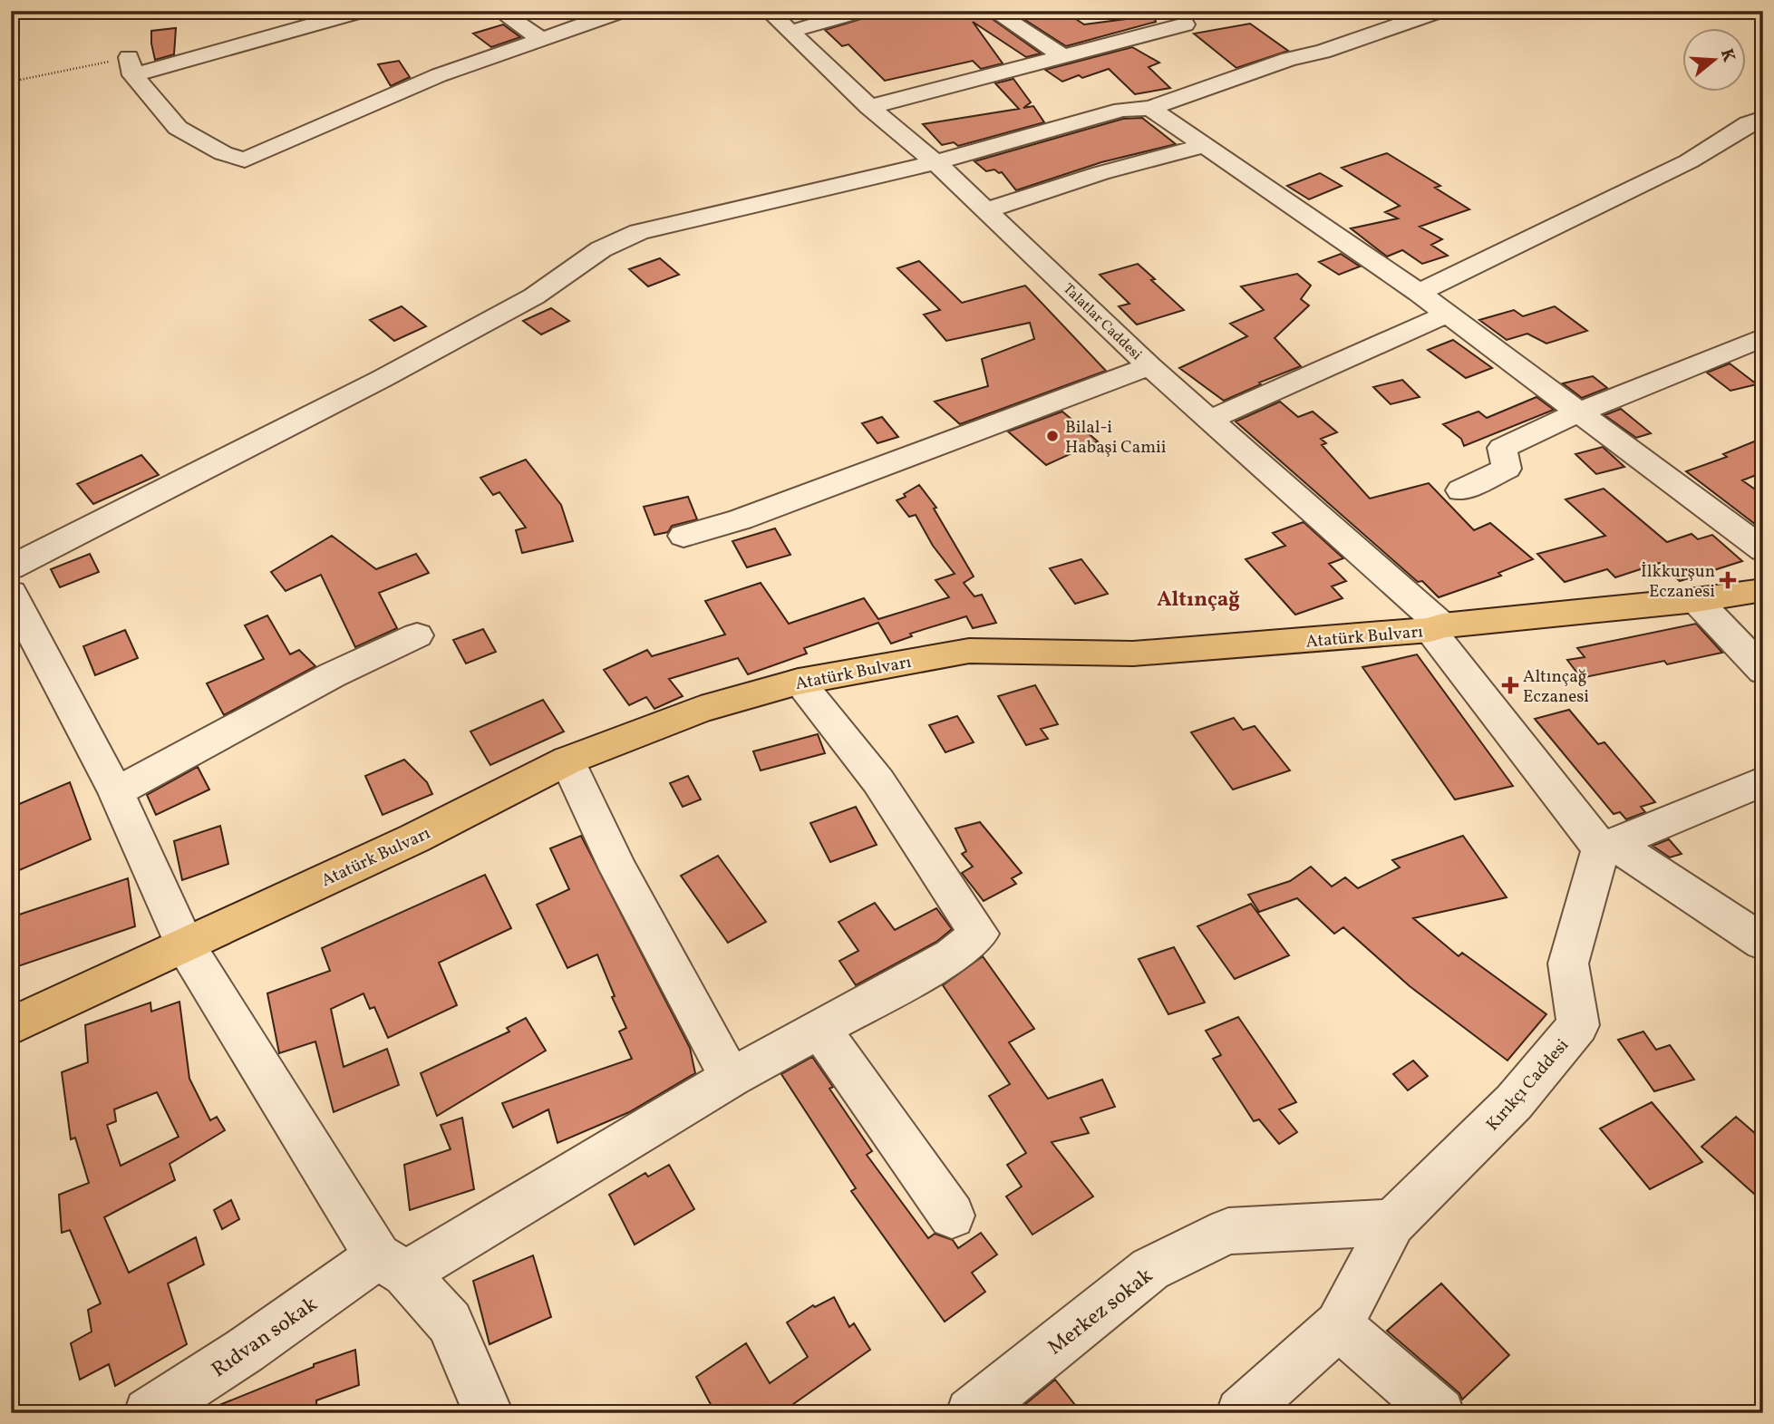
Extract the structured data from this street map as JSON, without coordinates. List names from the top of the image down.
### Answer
{
  "streets": {
    "main road": ["Atatürk Bulvarı"],
    "street": [
      "Talatlar Caddesi",
      "Kırıkçı Caddesi",
      "Merkez sokak",
      "Rıdvan sokak"
    ]
  },
  "crossings": [
    ["Talatlar Caddesi", "Atatürk Bulvarı"],
    ["Atatürk Bulvarı", "Rıdvan sokak"],
    ["Kırıkçı Caddesi", "Merkez sokak"]
  ],
  "districts": ["Altınçağ"],
  "places": {
    "other": ["Bilal-i Habaşi Camii"],
    "health": ["İlkkurşun Eczanesi", "Altınçağ Eczanesi"]
  },
  "north": "right"
}
